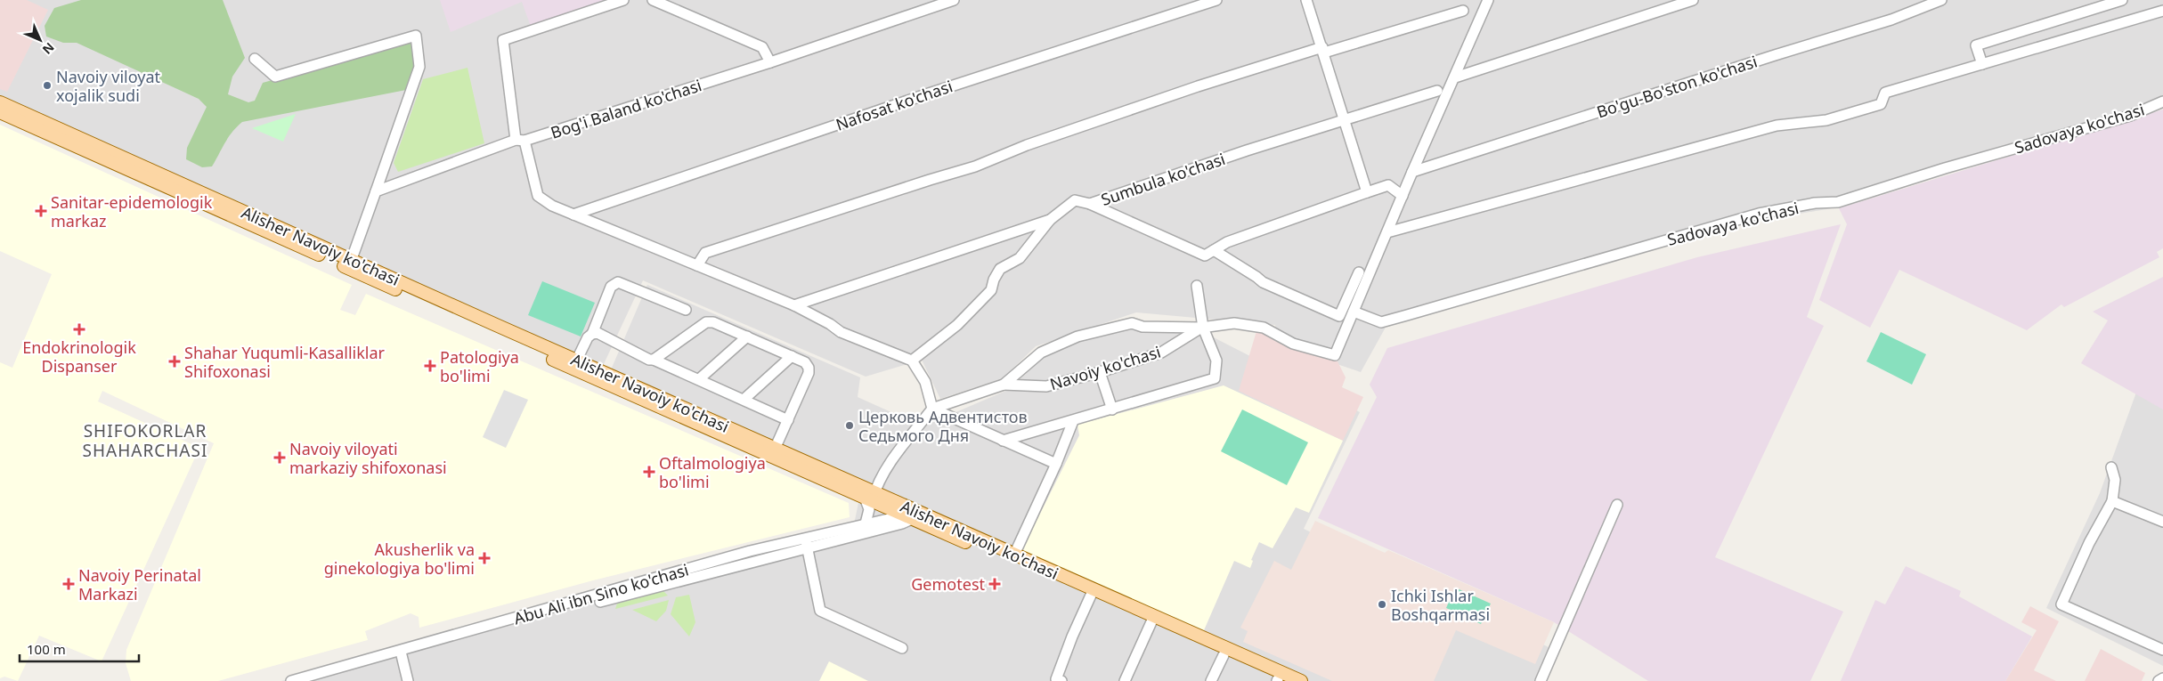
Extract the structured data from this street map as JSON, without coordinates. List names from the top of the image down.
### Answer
{
  "streets": {
    "main road": ["Alisher Navoiy ko'chasi"],
    "street": [
      "Bo'gu-Bo'ston ko'chasi",
      "Nafosat ko'chasi",
      "Bog'i Baland ko'chasi",
      "Sadovaya ko'chasi",
      "Sumbula ko'chasi",
      "Navoiy ko'chasi",
      "Abu Ali ibn Sino ko'chasi"
    ]
  },
  "crossings": [
    ["Alisher Navoiy ko'chasi", "Abu Ali ibn Sino ko'chasi"]
  ],
  "districts": ["SHIFOKORLAR SHAHARCHASI"],
  "places": {
    "other": ["Navoiy viloyat xojalik sudi", "Церковь Адвентистов Седьмого Дня", "Ichki Ishlar Boshqarmasi"],
    "health": [
      "Sanitar-epidemologik markaz",
      "Endokrinologik Dispanser",
      "Shahar Yuqumli-Kasalliklar Shifoxonasi",
      "Patologiya bo'limi",
      "Navoiy viloyati markaziy shifoxonasi",
      "Oftalmologiya bo'limi",
      "Akusherlik va ginekologiya bo'limi",
      "Navoiy Perinatal Markazi",
      "Gemotest"
    ]
  },
  "scale_bar": "100 m",
  "north": "bottom right"
}
